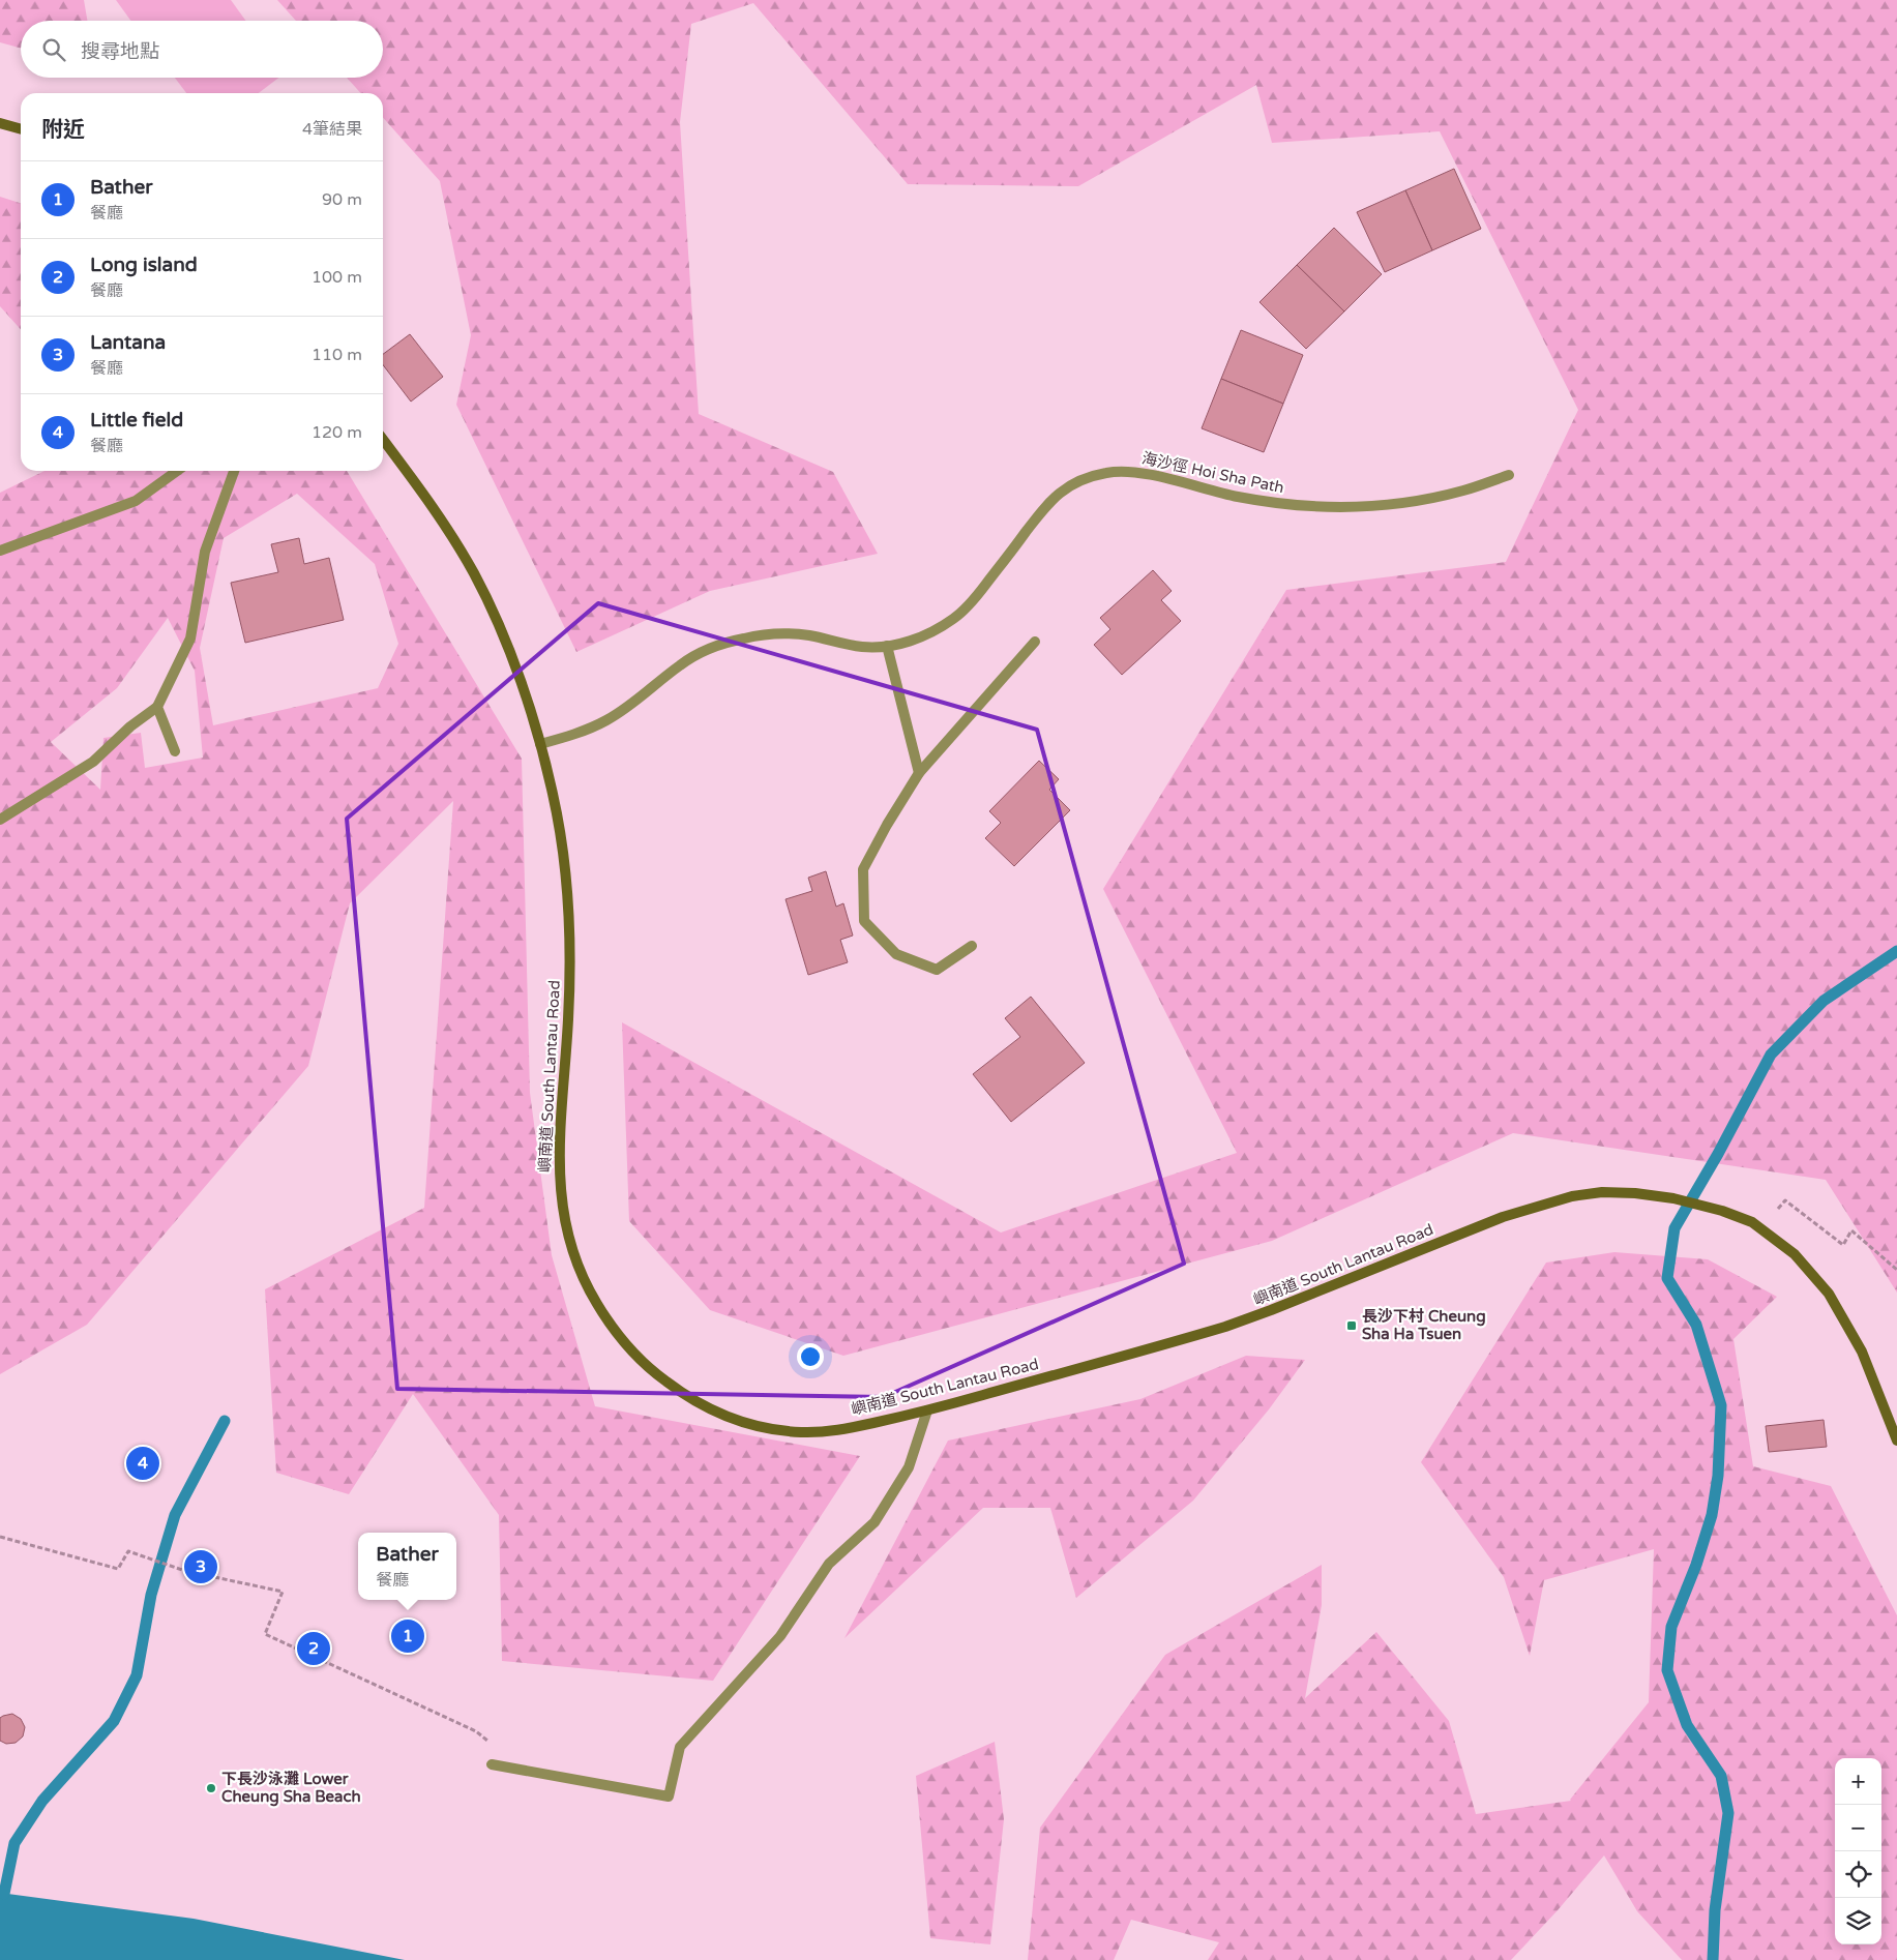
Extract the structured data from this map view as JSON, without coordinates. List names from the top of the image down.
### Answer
{
  "streets": {
    "main road": ["嶼南道 South Lantau Road"],
    "street": ["海沙徑 Hoi Sha Path"]
  },
  "crossings": [
    ["海沙徑 Hoi Sha Path", "嶼南道 South Lantau Road"]
  ],
  "places": {
    "transit": ["長沙下村 Cheung Sha Ha Tsuen"],
    "other": ["下長沙泳灘 Lower Cheung Sha Beach"]
  },
  "page": {
    "search": "搜尋地點",
    "heading": ["附近", "4筆結果"],
    "list": [
      {
        "mark": "1",
        "name": "Bather",
        "note": "餐廳",
        "value": "90 m"
      },
      {
        "mark": "2",
        "name": "Long island",
        "note": "餐廳",
        "value": "100 m"
      },
      {
        "mark": "3",
        "name": "Lantana",
        "note": "餐廳",
        "value": "110 m"
      },
      {
        "mark": "4",
        "name": "Little field",
        "note": "餐廳",
        "value": "120 m"
      }
    ],
    "pins": [
      "4",
      "3",
      "1",
      "2"
    ],
    "popup": ["Bather", "餐廳"],
    "map_buttons": ["+", "−"]
  }
}
